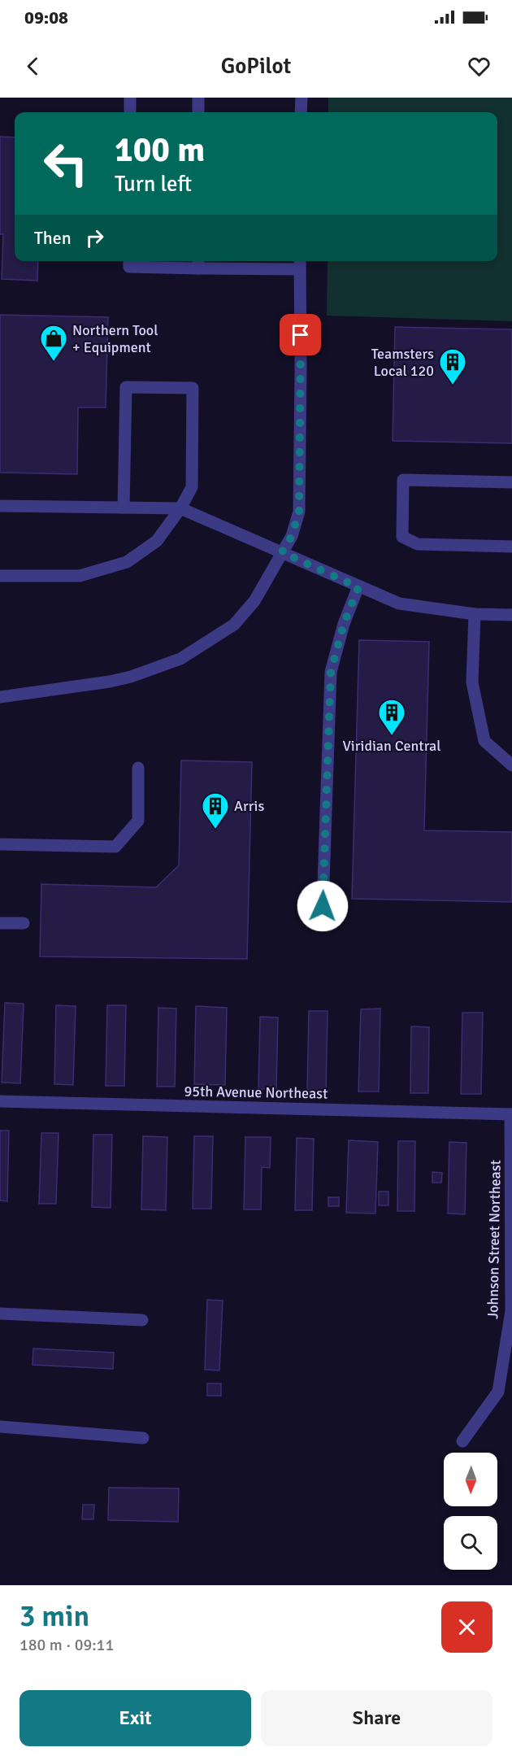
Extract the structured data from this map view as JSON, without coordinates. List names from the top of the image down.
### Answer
{
  "streets": {
    "street": ["95th Avenue Northeast", "Johnson Street Northeast"]
  },
  "crossings": [
    ["95th Avenue Northeast", "Johnson Street Northeast"]
  ],
  "places": {
    "shop": ["Northern Tool + Equipment"],
    "building": ["Teamsters Local 120", "Viridian Central", "Arris"]
  },
  "north": "bottom",
  "page": {
    "status": "09:08",
    "header": "GoPilot",
    "turn": ["100 m", "Turn left"],
    "then": "Then",
    "heading": ["3 min", "180 m · 09:11"],
    "buttons": ["Exit", "Share"]
  }
}
